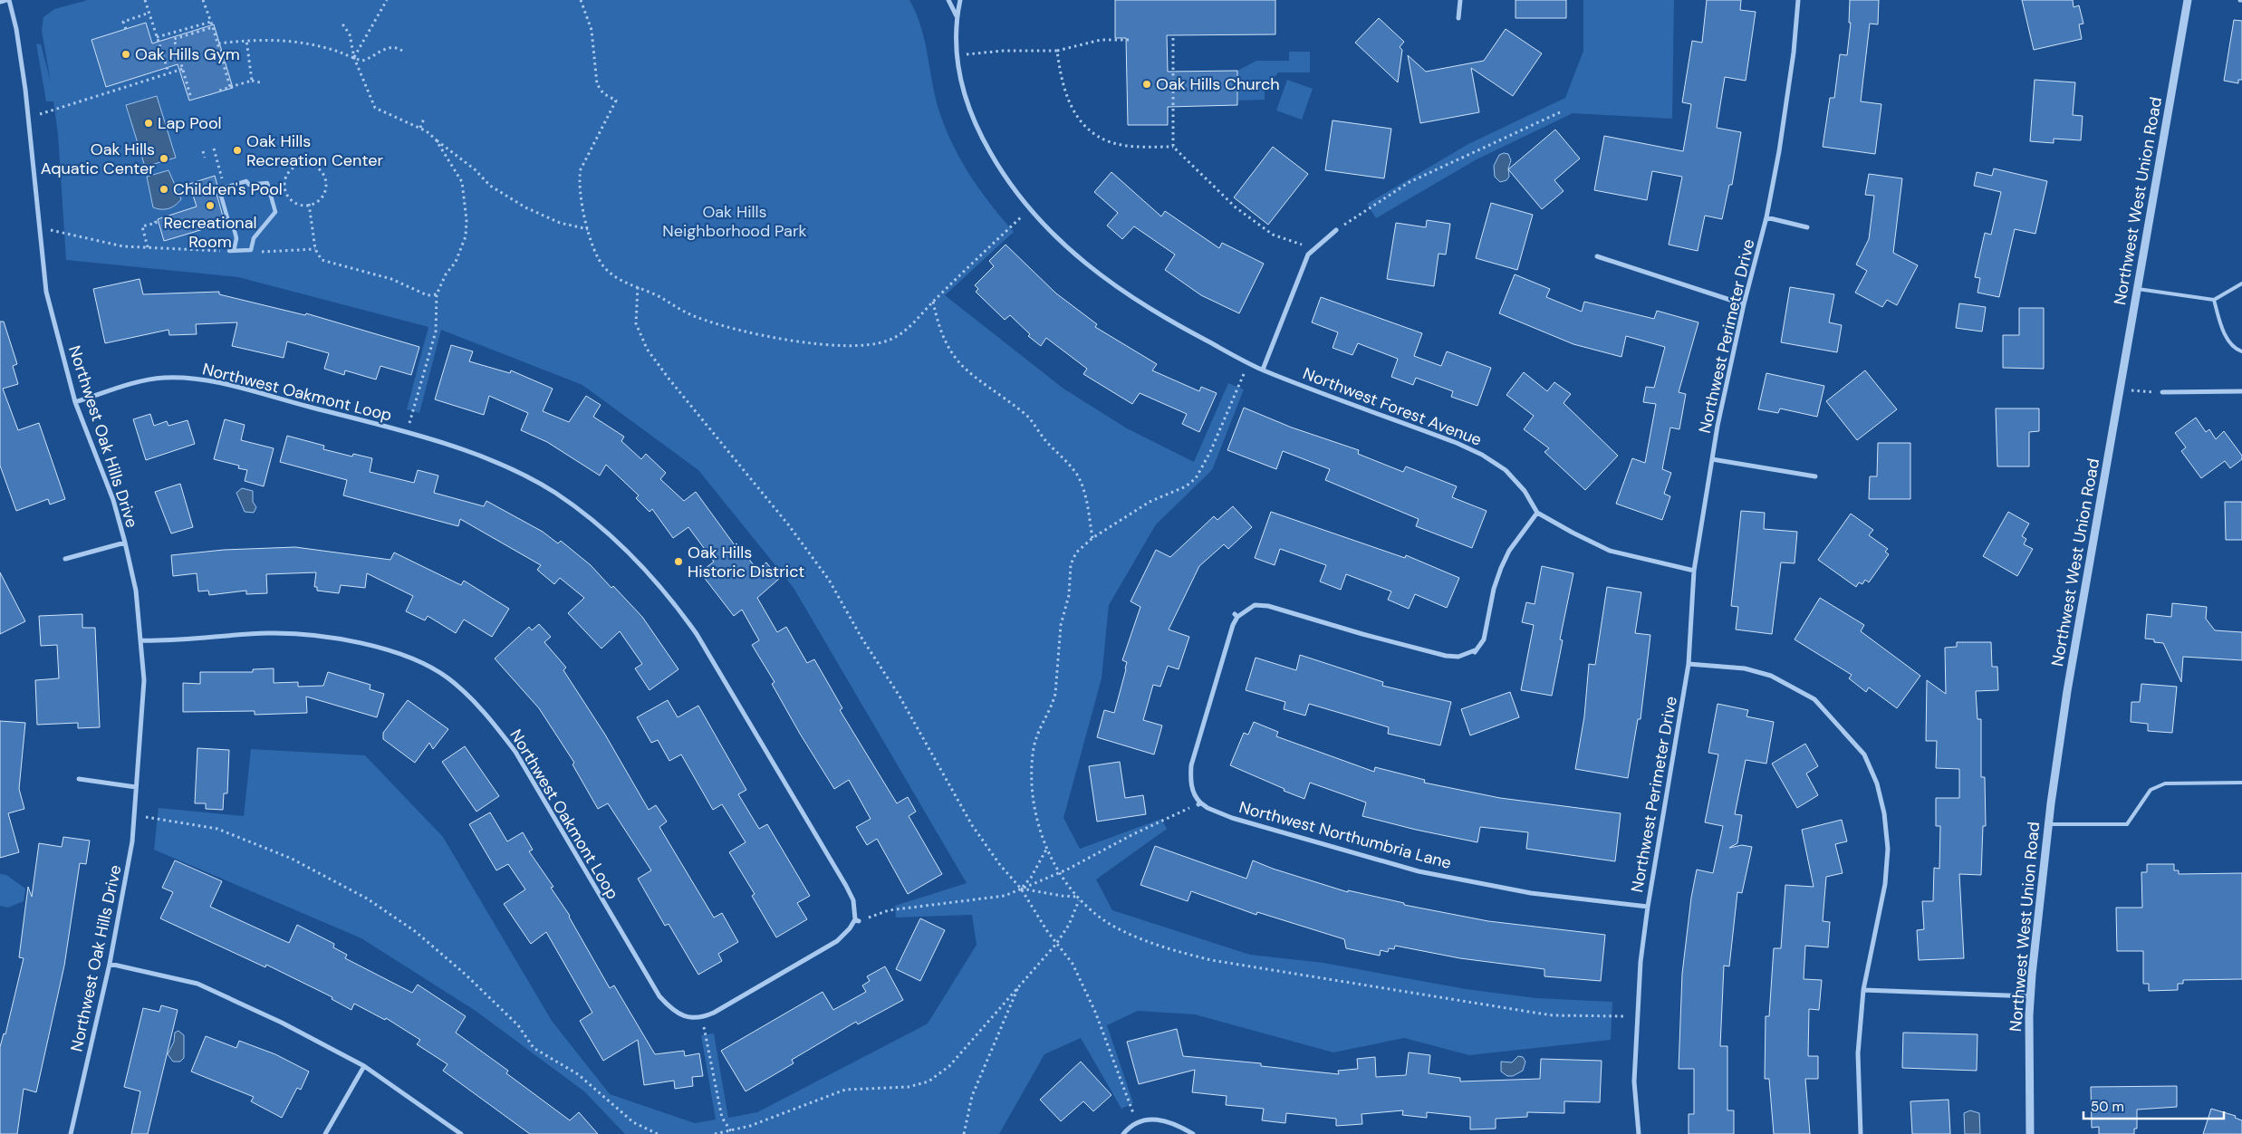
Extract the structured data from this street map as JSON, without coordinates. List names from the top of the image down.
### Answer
{
  "streets": {
    "street": [
      "Northwest West Union Road",
      "Northwest Perimeter Drive",
      "Northwest Oakmont Loop",
      "Northwest Forest Avenue",
      "Northwest Oak Hills Drive",
      "Northwest Northumbria Lane"
    ]
  },
  "crossings": [
    ["Northwest Perimeter Drive", "Northwest Northumbria Lane"],
    ["Northwest Oakmont Loop", "Northwest Oak Hills Drive"]
  ],
  "parks": ["Oak Hills Neighborhood Park"],
  "places": [
    "Oak Hills Gym",
    "Oak Hills Church",
    "Lap Pool",
    "Oak Hills Recreation Center",
    "Oak Hills Aquatic Center",
    "Children's Pool",
    "Recreational Room",
    "Oak Hills Historic District"
  ],
  "scale_bar": "50 m"
}
